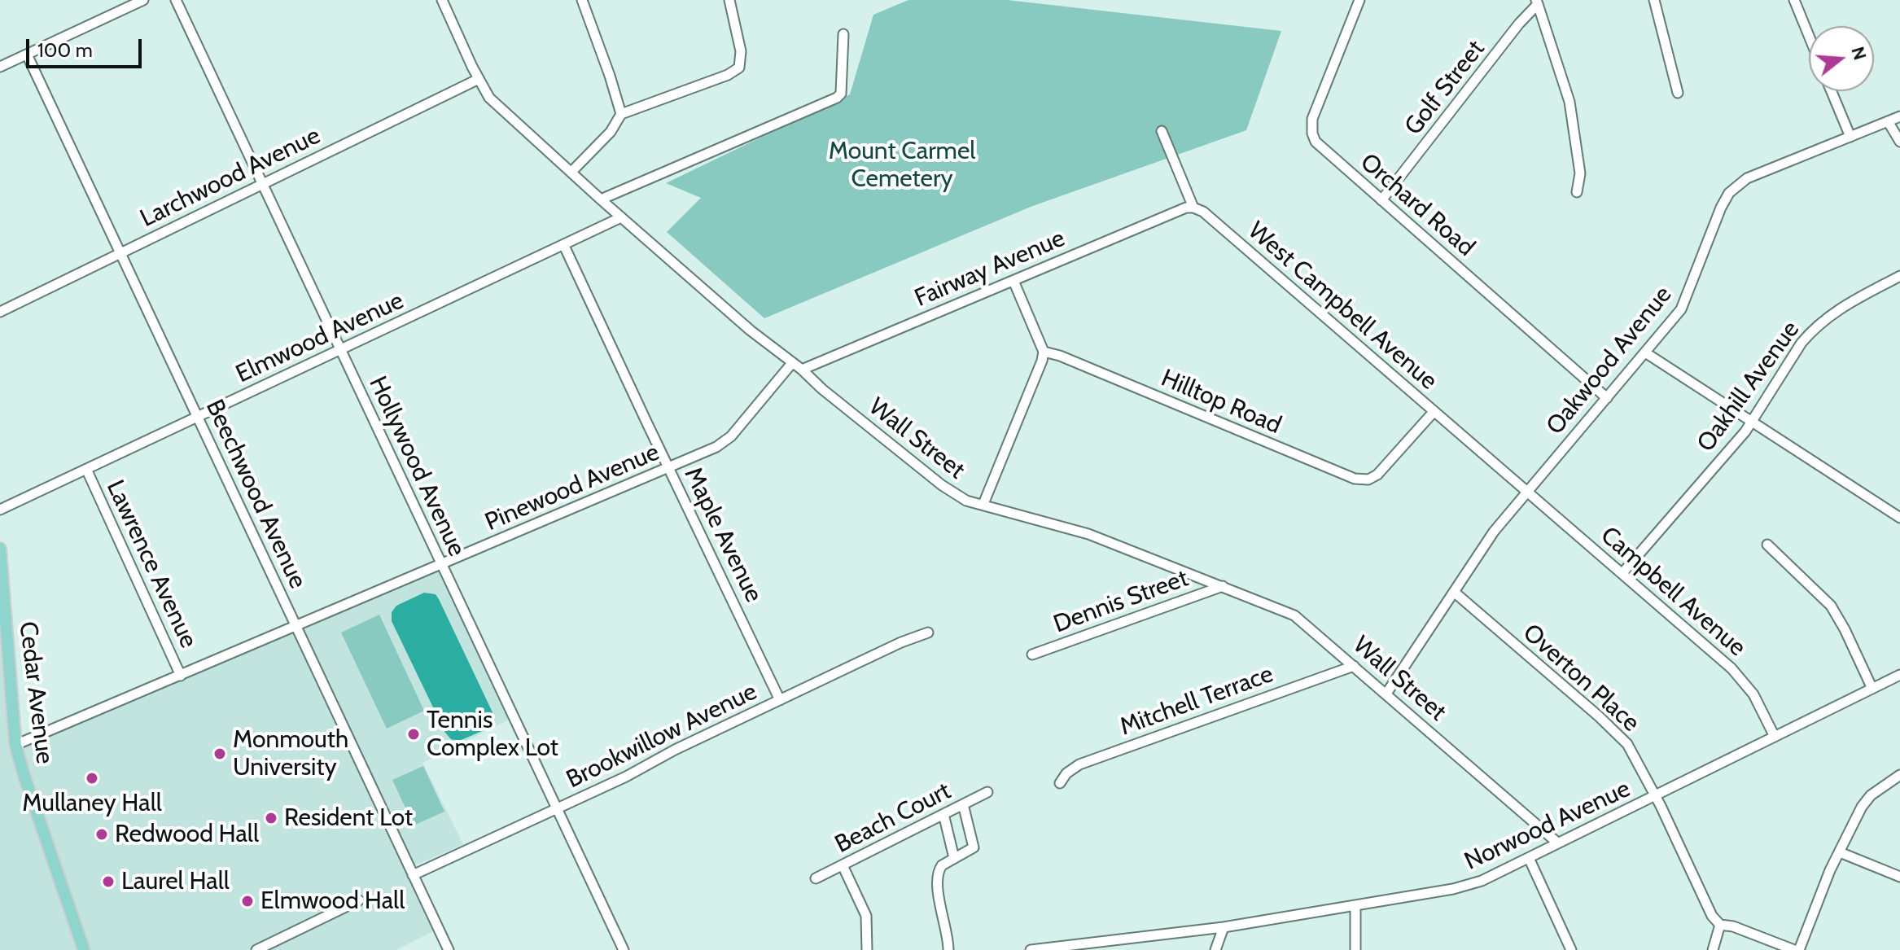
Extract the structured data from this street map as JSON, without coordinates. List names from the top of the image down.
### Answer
{
  "streets": {
    "main road": ["Cedar Avenue"],
    "street": [
      "Golf Street",
      "Larchwood Avenue",
      "Orchard Road",
      "Fairway Avenue",
      "West Campbell Avenue",
      "Elmwood Avenue",
      "Oakwood Avenue",
      "Oakhill Avenue",
      "Hilltop Road",
      "Wall Street",
      "Hollywood Avenue",
      "Pinewood Avenue",
      "Beechwood Avenue",
      "Maple Avenue",
      "Lawrence Avenue",
      "Campbell Avenue",
      "Dennis Street",
      "Overton Place",
      "Mitchell Terrace",
      "Brookwillow Avenue",
      "Beach Court",
      "Norwood Avenue"
    ]
  },
  "crossings": [
    ["Golf Street", "Orchard Road"],
    ["Larchwood Avenue", "Wall Street"],
    ["Larchwood Avenue", "Hollywood Avenue"],
    ["Larchwood Avenue", "Beechwood Avenue"],
    ["Orchard Road", "Oakwood Avenue"],
    ["Fairway Avenue", "West Campbell Avenue"],
    ["Fairway Avenue", "Wall Street"],
    ["West Campbell Avenue", "Oakwood Avenue"],
    ["West Campbell Avenue", "Hilltop Road"],
    ["West Campbell Avenue", "Campbell Avenue"],
    ["Elmwood Avenue", "Wall Street"],
    ["Elmwood Avenue", "Hollywood Avenue"],
    ["Elmwood Avenue", "Beechwood Avenue"],
    ["Elmwood Avenue", "Maple Avenue"],
    ["Elmwood Avenue", "Lawrence Avenue"],
    ["Oakwood Avenue", "Wall Street"],
    ["Oakwood Avenue", "Campbell Avenue"],
    ["Oakwood Avenue", "Overton Place"],
    ["Oakhill Avenue", "Campbell Avenue"],
    ["Wall Street", "Pinewood Avenue"],
    ["Wall Street", "Dennis Street"],
    ["Wall Street", "Mitchell Terrace"],
    ["Wall Street", "Norwood Avenue"],
    ["Hollywood Avenue", "Pinewood Avenue"],
    ["Hollywood Avenue", "Brookwillow Avenue"],
    ["Pinewood Avenue", "Beechwood Avenue"],
    ["Pinewood Avenue", "Maple Avenue"],
    ["Pinewood Avenue", "Lawrence Avenue"],
    ["Pinewood Avenue", "Cedar Avenue"],
    ["Beechwood Avenue", "Brookwillow Avenue"],
    ["Maple Avenue", "Brookwillow Avenue"],
    ["Campbell Avenue", "Norwood Avenue"],
    ["Overton Place", "Norwood Avenue"]
  ],
  "parks": ["Mount Carmel Cemetery"],
  "places": [
    "Tennis Complex Lot",
    "Monmouth University",
    "Mullaney Hall",
    "Resident Lot",
    "Redwood Hall",
    "Laurel Hall",
    "Elmwood Hall"
  ],
  "scale_bar": "100 m",
  "north": "right"
}
